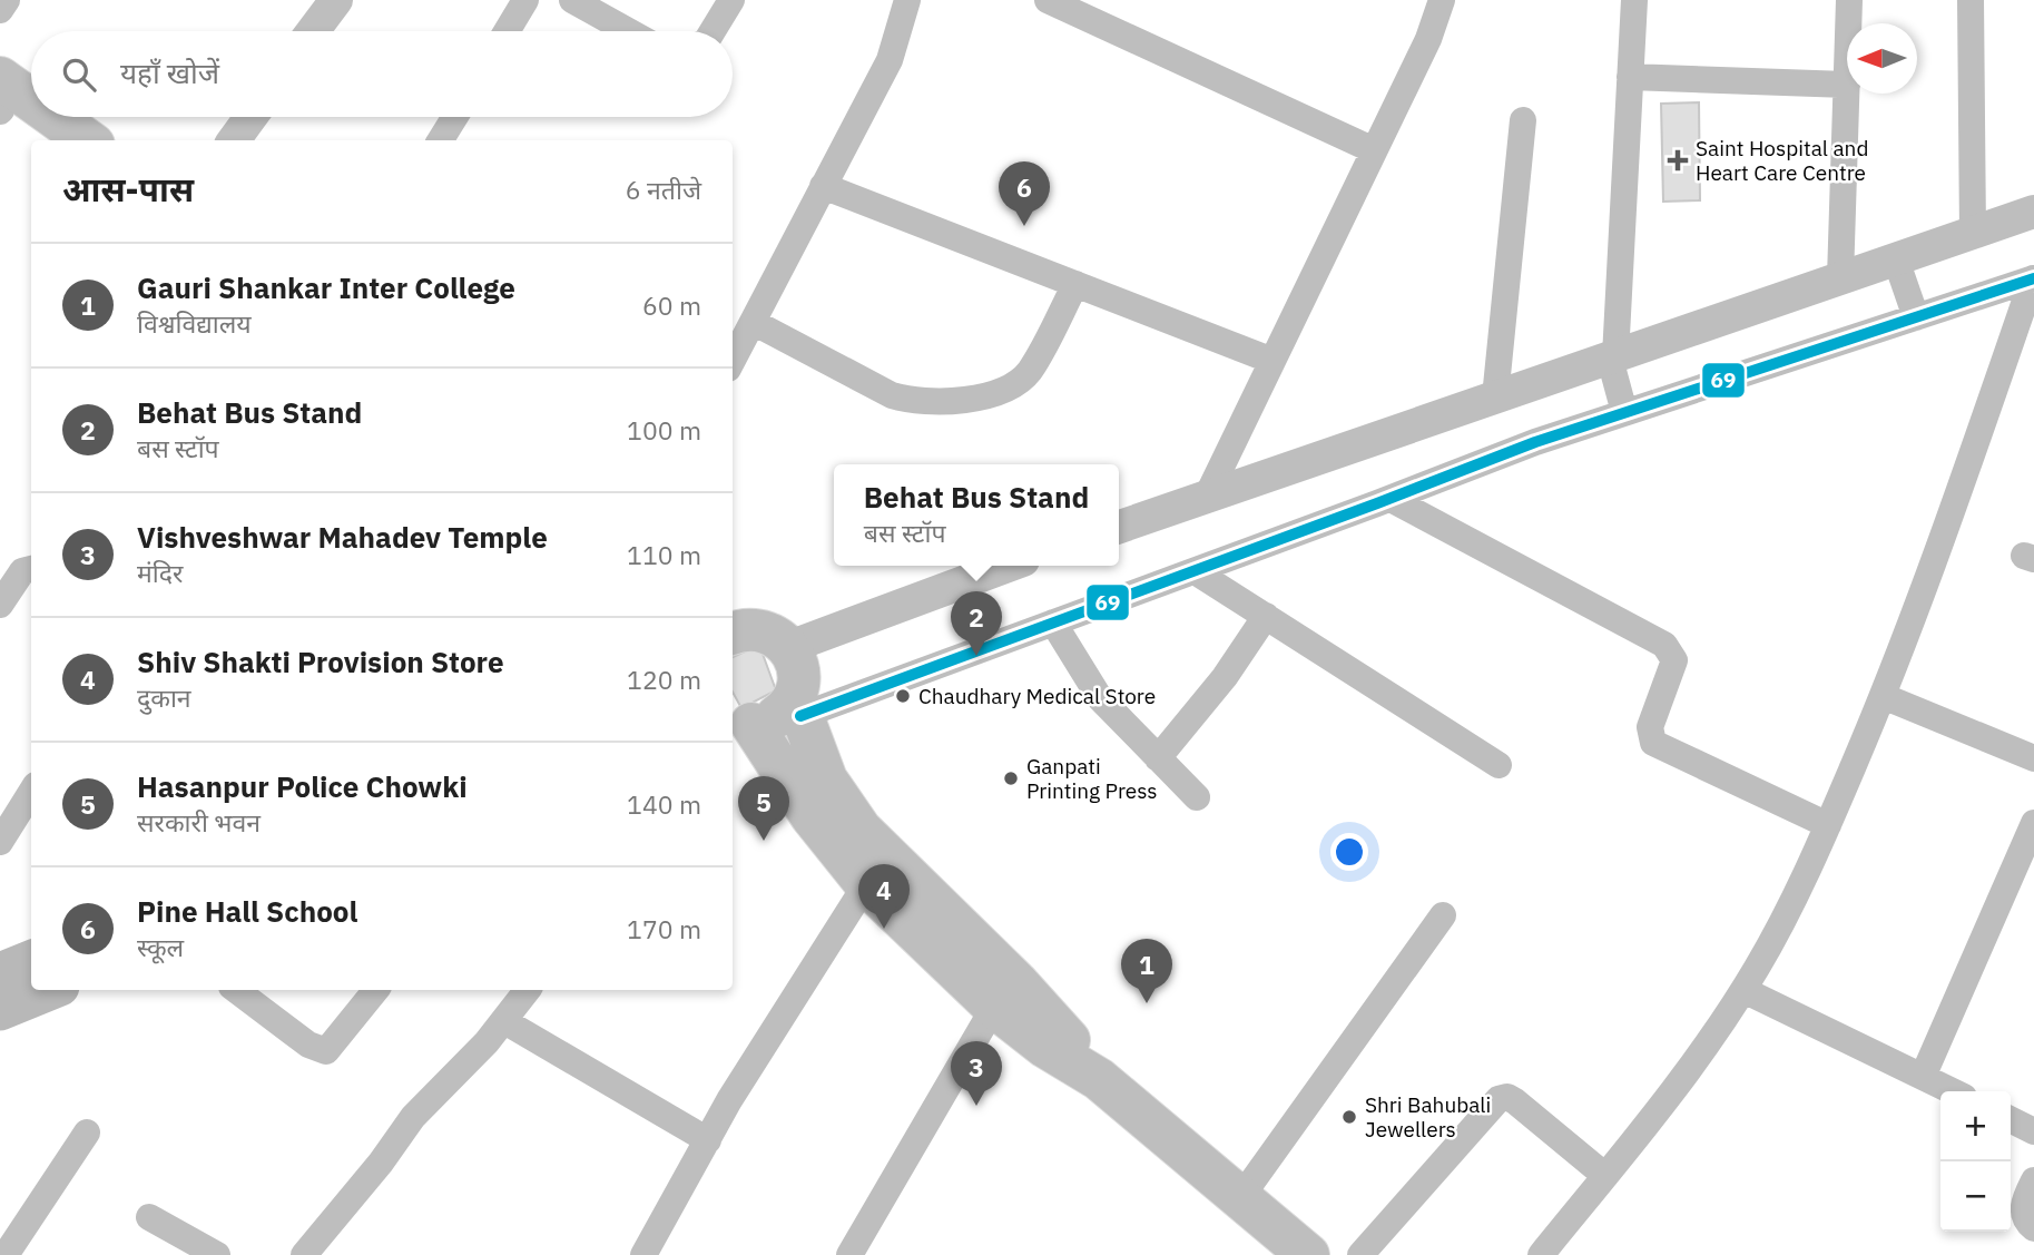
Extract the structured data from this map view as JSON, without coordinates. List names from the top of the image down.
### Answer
{
  "places": {
    "health": ["Saint Hospital and Heart Care Centre"],
    "other": ["Chaudhary Medical Store", "Ganpati Printing Press", "Shri Bahubali Jewellers"]
  },
  "lines": ["transit line 69"],
  "north": "left",
  "page": {
    "search": "यहाँ खोजें",
    "heading": ["आस-पास", "6 नतीजे"],
    "pins": [
      "6",
      "2",
      "5",
      "4",
      "1",
      "3"
    ],
    "list": [
      {
        "mark": "1",
        "name": "Gauri Shankar Inter College",
        "note": "विश्वविद्यालय",
        "value": "60 m"
      },
      {
        "mark": "2",
        "name": "Behat Bus Stand",
        "note": "बस स्टॉप",
        "value": "100 m"
      },
      {
        "mark": "3",
        "name": "Vishveshwar Mahadev Temple",
        "note": "मंदिर",
        "value": "110 m"
      },
      {
        "mark": "4",
        "name": "Shiv Shakti Provision Store",
        "note": "दुकान",
        "value": "120 m"
      },
      {
        "mark": "5",
        "name": "Hasanpur Police Chowki",
        "note": "सरकारी भवन",
        "value": "140 m"
      },
      {
        "mark": "6",
        "name": "Pine Hall School",
        "note": "स्कूल",
        "value": "170 m"
      }
    ],
    "popup": ["Behat Bus Stand", "बस स्टॉप"],
    "map_buttons": ["+", "−"]
  }
}
